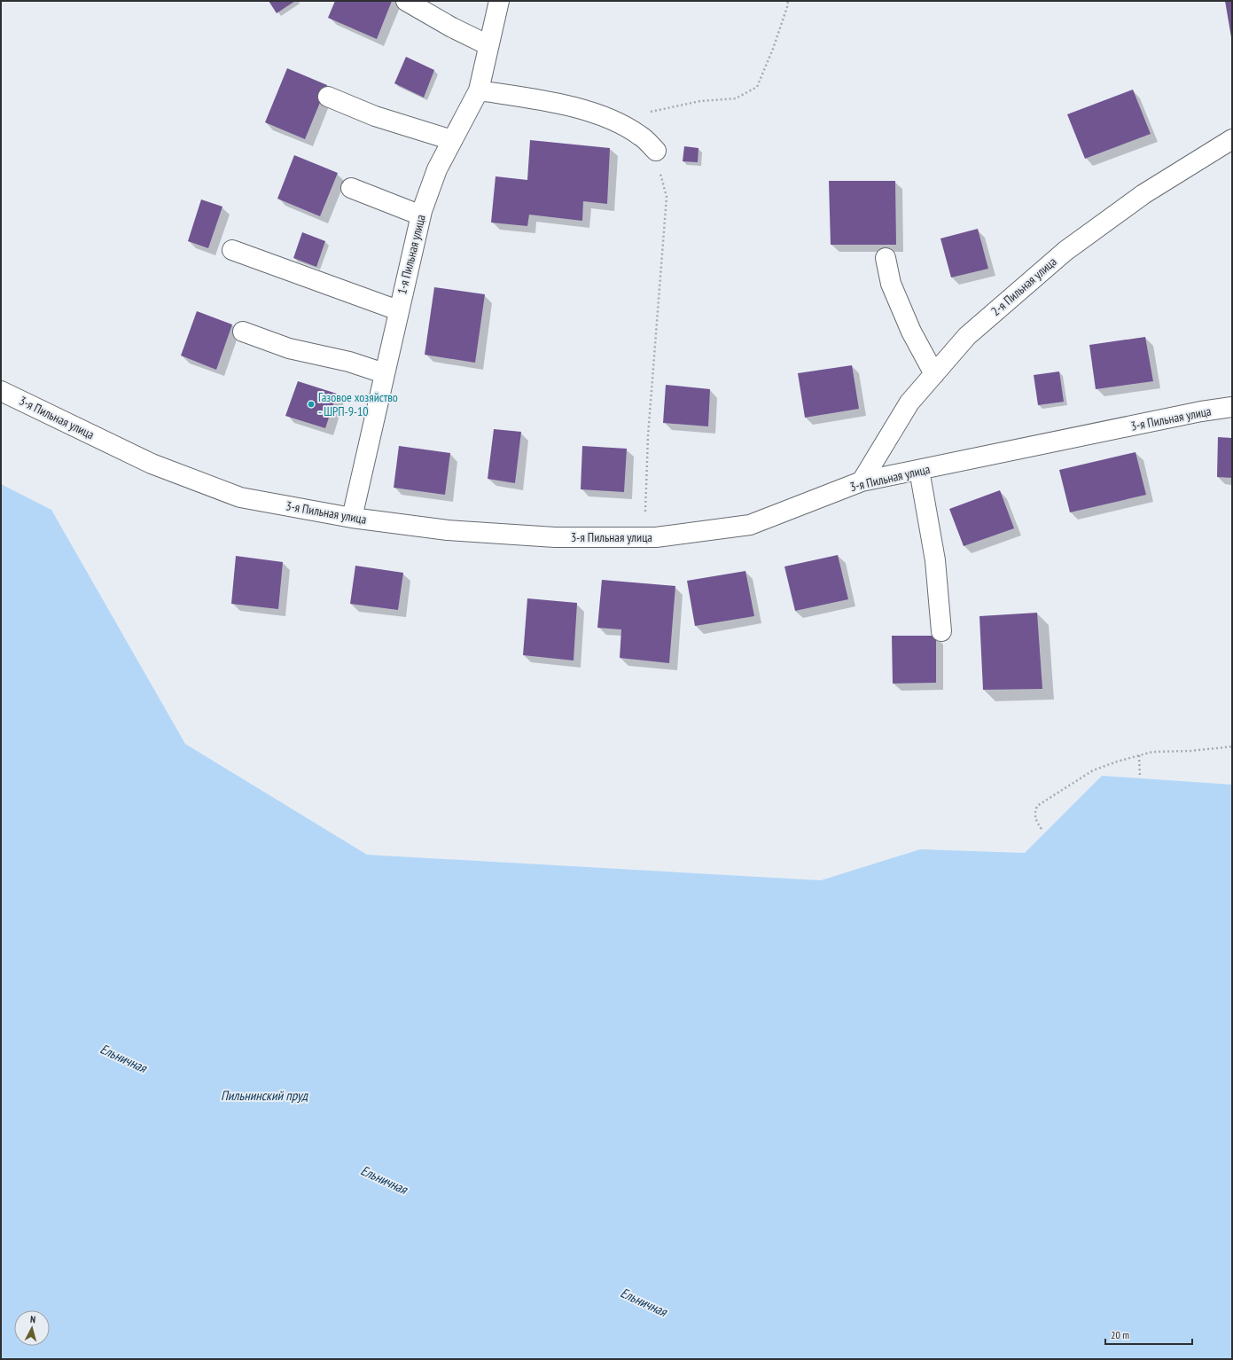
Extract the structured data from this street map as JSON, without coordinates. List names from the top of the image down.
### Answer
{
  "streets": {
    "street": ["1-я Пильная улица", "2-я Пильная улица", "3-я Пильная улица"]
  },
  "crossings": [
    ["1-я Пильная улица", "3-я Пильная улица"],
    ["2-я Пильная улица", "3-я Пильная улица"]
  ],
  "water": ["Ельничная", "Пильнинский пруд"],
  "places": ["Газовое хозяйство - ШРП-9-10"],
  "scale_bar": "20 m",
  "north": "top"
}
